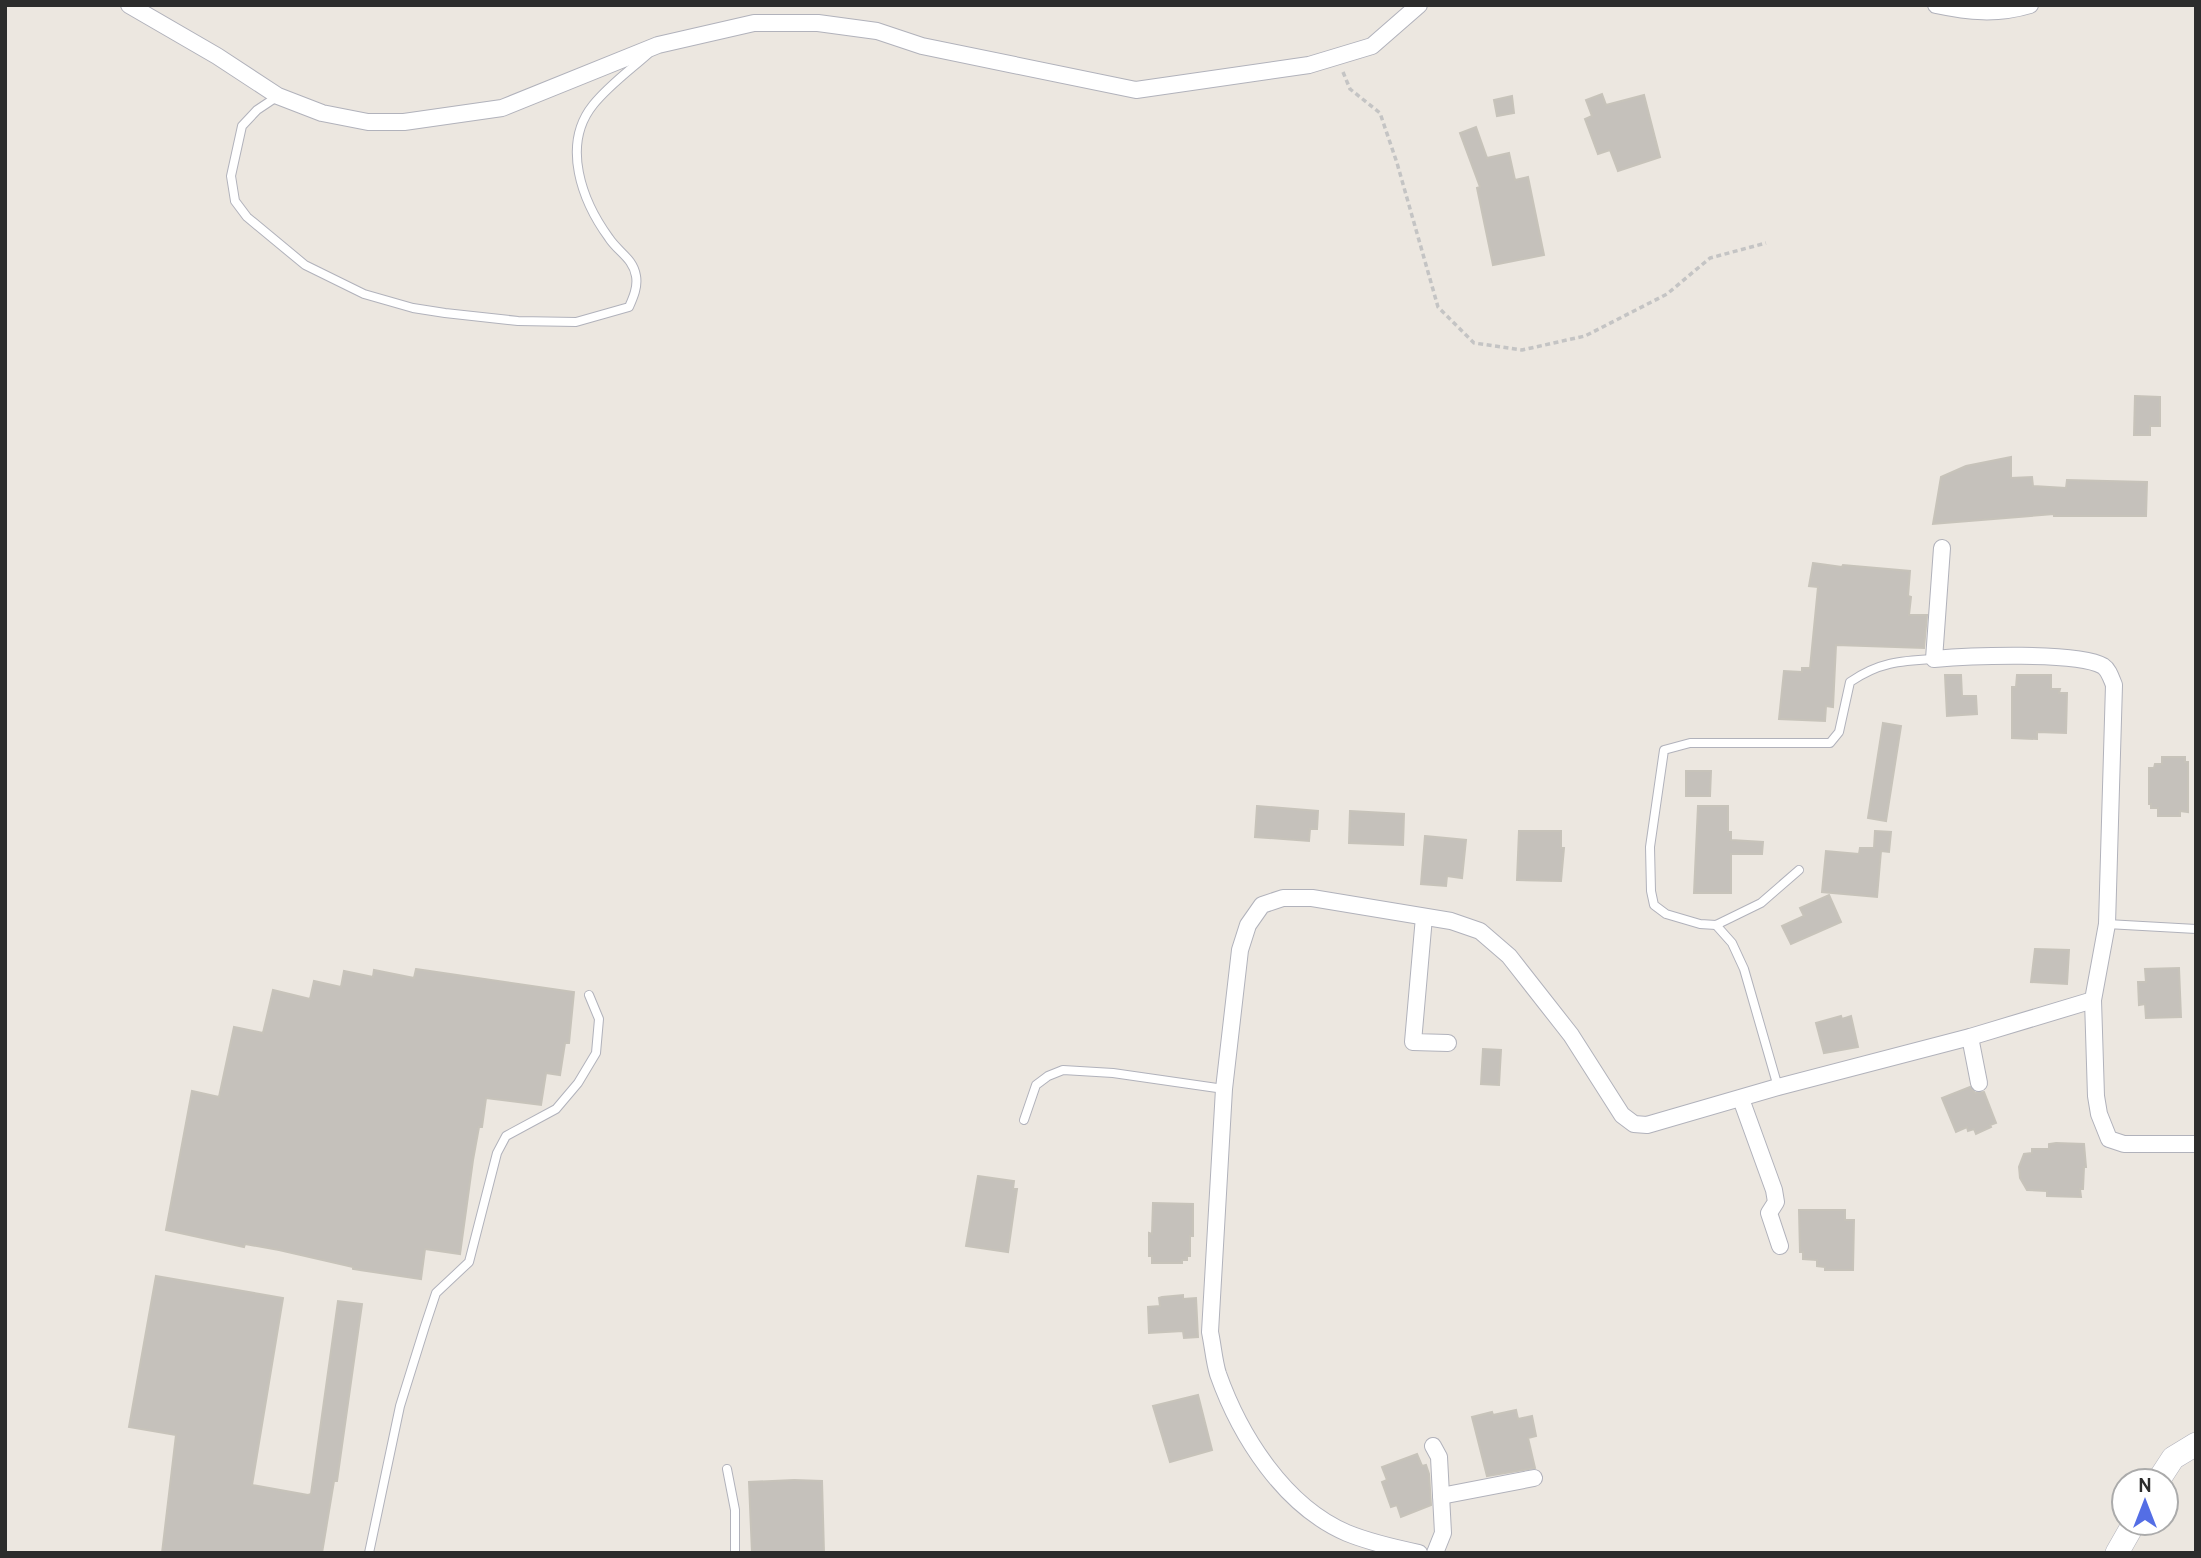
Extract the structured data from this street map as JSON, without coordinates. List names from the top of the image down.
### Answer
{
  "north": "top"
}
